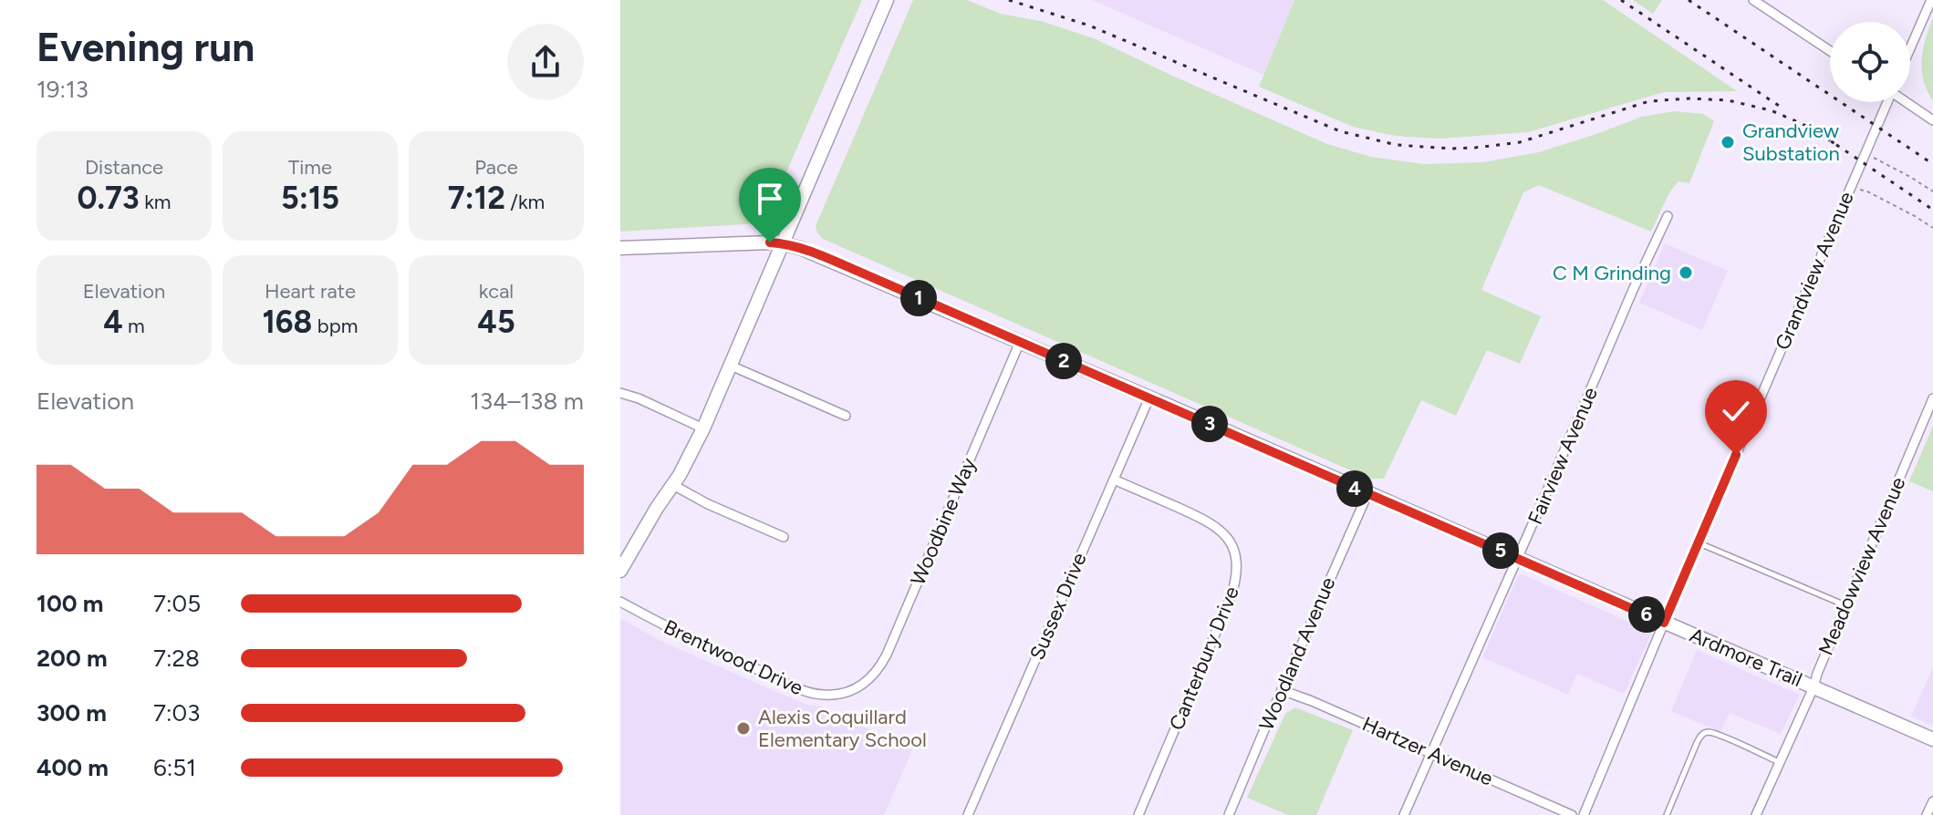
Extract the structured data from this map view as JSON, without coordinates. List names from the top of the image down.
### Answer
{
  "streets": {
    "street": [
      "Grandview Avenue",
      "Fairview Avenue",
      "Woodbine Way",
      "Meadowview Avenue",
      "Sussex Drive",
      "Woodland Avenue",
      "Brentwood Drive",
      "Ardmore Trail",
      "Canterbury Drive",
      "Hartzer Avenue"
    ]
  },
  "crossings": [
    ["Grandview Avenue", "Ardmore Trail"],
    ["Fairview Avenue", "Ardmore Trail"],
    ["Fairview Avenue", "Hartzer Avenue"],
    ["Woodbine Way", "Brentwood Drive"],
    ["Woodbine Way", "Ardmore Trail"],
    ["Meadowview Avenue", "Ardmore Trail"],
    ["Sussex Drive", "Ardmore Trail"],
    ["Sussex Drive", "Canterbury Drive"],
    ["Woodland Avenue", "Ardmore Trail"],
    ["Woodland Avenue", "Hartzer Avenue"]
  ],
  "places": ["Grandview Substation", "C M Grinding", "Alexis Coquillard Elementary School"],
  "page": {
    "heading": ["Evening run", "19:13"],
    "stats": [
      ["Distance", "0.73 km"],
      ["Time", "5:15"],
      ["Pace", "7:12 /km"],
      ["Elevation", "4 m"],
      ["Heart rate", "168 bpm"],
      ["kcal", "45"]
    ],
    "pins": [
      "1",
      "2",
      "3",
      "4",
      "5",
      "6"
    ],
    "chart": ["Elevation", "134–138 m"],
    "list": [
      {
        "name": "100 m",
        "note": "7:05"
      },
      {
        "name": "200 m",
        "note": "7:28"
      },
      {
        "name": "300 m",
        "note": "7:03"
      },
      {
        "name": "400 m",
        "note": "6:51"
      }
    ]
  }
}
